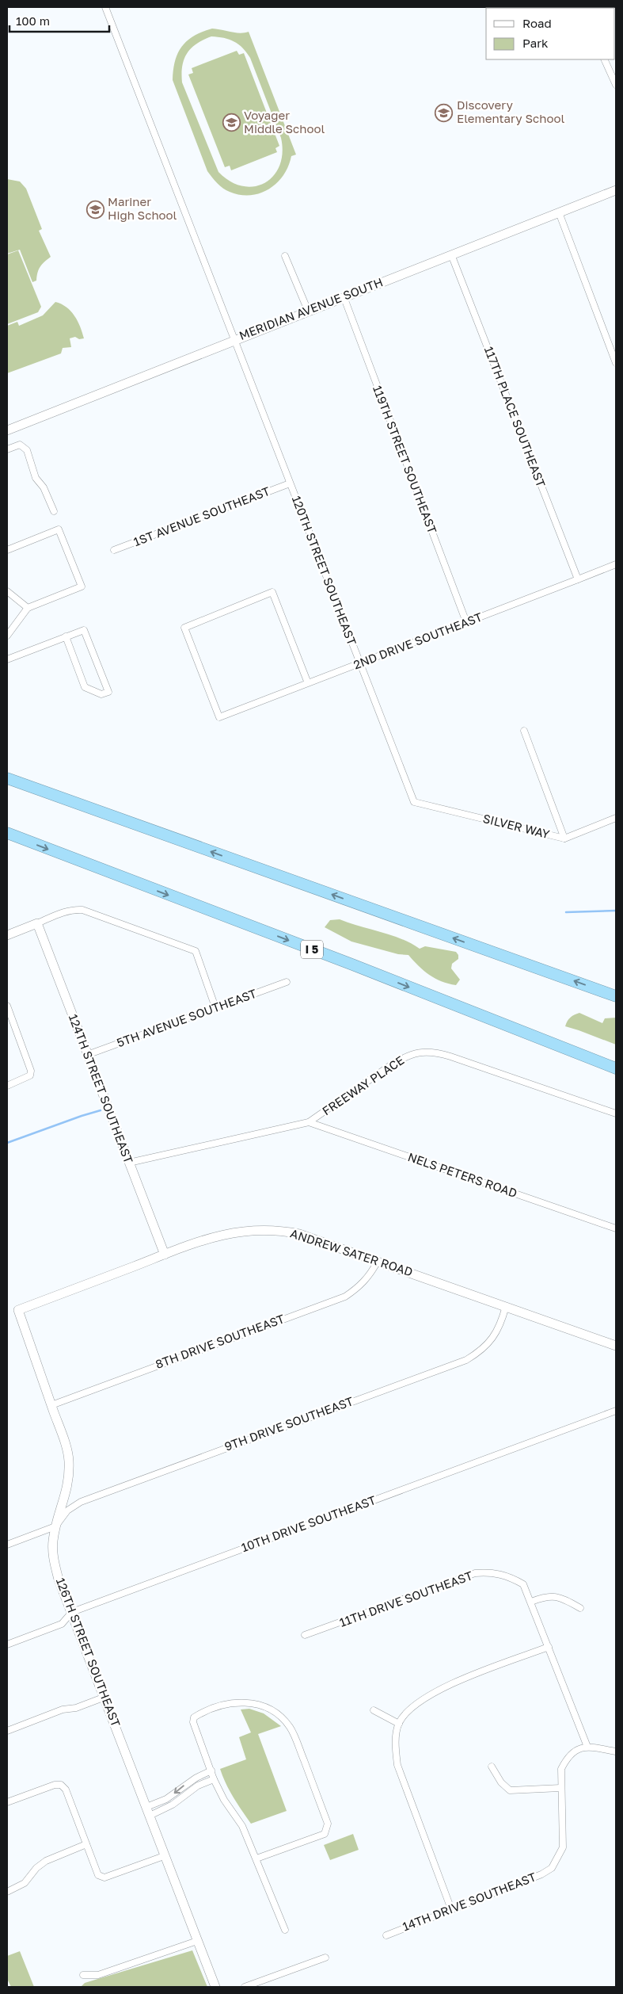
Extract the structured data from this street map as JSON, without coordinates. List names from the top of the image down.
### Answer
{
  "streets": {
    "highway": ["I 5"],
    "street": [
      "MERIDIAN AVENUE SOUTH",
      "117TH PLACE SOUTHEAST",
      "119TH STREET SOUTHEAST",
      "1ST AVENUE SOUTHEAST",
      "120TH STREET SOUTHEAST",
      "2ND DRIVE SOUTHEAST",
      "SILVER WAY",
      "5TH AVENUE SOUTHEAST",
      "FREEWAY PLACE",
      "124TH STREET SOUTHEAST",
      "NELS PETERS ROAD",
      "ANDREW SATER ROAD",
      "8TH DRIVE SOUTHEAST",
      "9TH DRIVE SOUTHEAST",
      "10TH DRIVE SOUTHEAST",
      "11TH DRIVE SOUTHEAST",
      "126TH STREET SOUTHEAST",
      "14TH DRIVE SOUTHEAST"
    ]
  },
  "crossings": [
    ["MERIDIAN AVENUE SOUTH", "117TH PLACE SOUTHEAST"],
    ["MERIDIAN AVENUE SOUTH", "119TH STREET SOUTHEAST"],
    ["MERIDIAN AVENUE SOUTH", "120TH STREET SOUTHEAST"],
    ["117TH PLACE SOUTHEAST", "2ND DRIVE SOUTHEAST"],
    ["119TH STREET SOUTHEAST", "2ND DRIVE SOUTHEAST"],
    ["1ST AVENUE SOUTHEAST", "120TH STREET SOUTHEAST"],
    ["120TH STREET SOUTHEAST", "2ND DRIVE SOUTHEAST"],
    ["120TH STREET SOUTHEAST", "SILVER WAY"],
    ["5TH AVENUE SOUTHEAST", "124TH STREET SOUTHEAST"],
    ["FREEWAY PLACE", "124TH STREET SOUTHEAST"],
    ["FREEWAY PLACE", "NELS PETERS ROAD"],
    ["124TH STREET SOUTHEAST", "ANDREW SATER ROAD"],
    ["ANDREW SATER ROAD", "8TH DRIVE SOUTHEAST"],
    ["ANDREW SATER ROAD", "9TH DRIVE SOUTHEAST"],
    ["ANDREW SATER ROAD", "126TH STREET SOUTHEAST"],
    ["8TH DRIVE SOUTHEAST", "126TH STREET SOUTHEAST"],
    ["9TH DRIVE SOUTHEAST", "126TH STREET SOUTHEAST"],
    ["10TH DRIVE SOUTHEAST", "126TH STREET SOUTHEAST"]
  ],
  "places": {
    "school or university": ["Discovery Elementary School", "Voyager Middle School", "Mariner High School"]
  },
  "legend": ["Road", "Park"],
  "scale_bar": "100 m"
}
